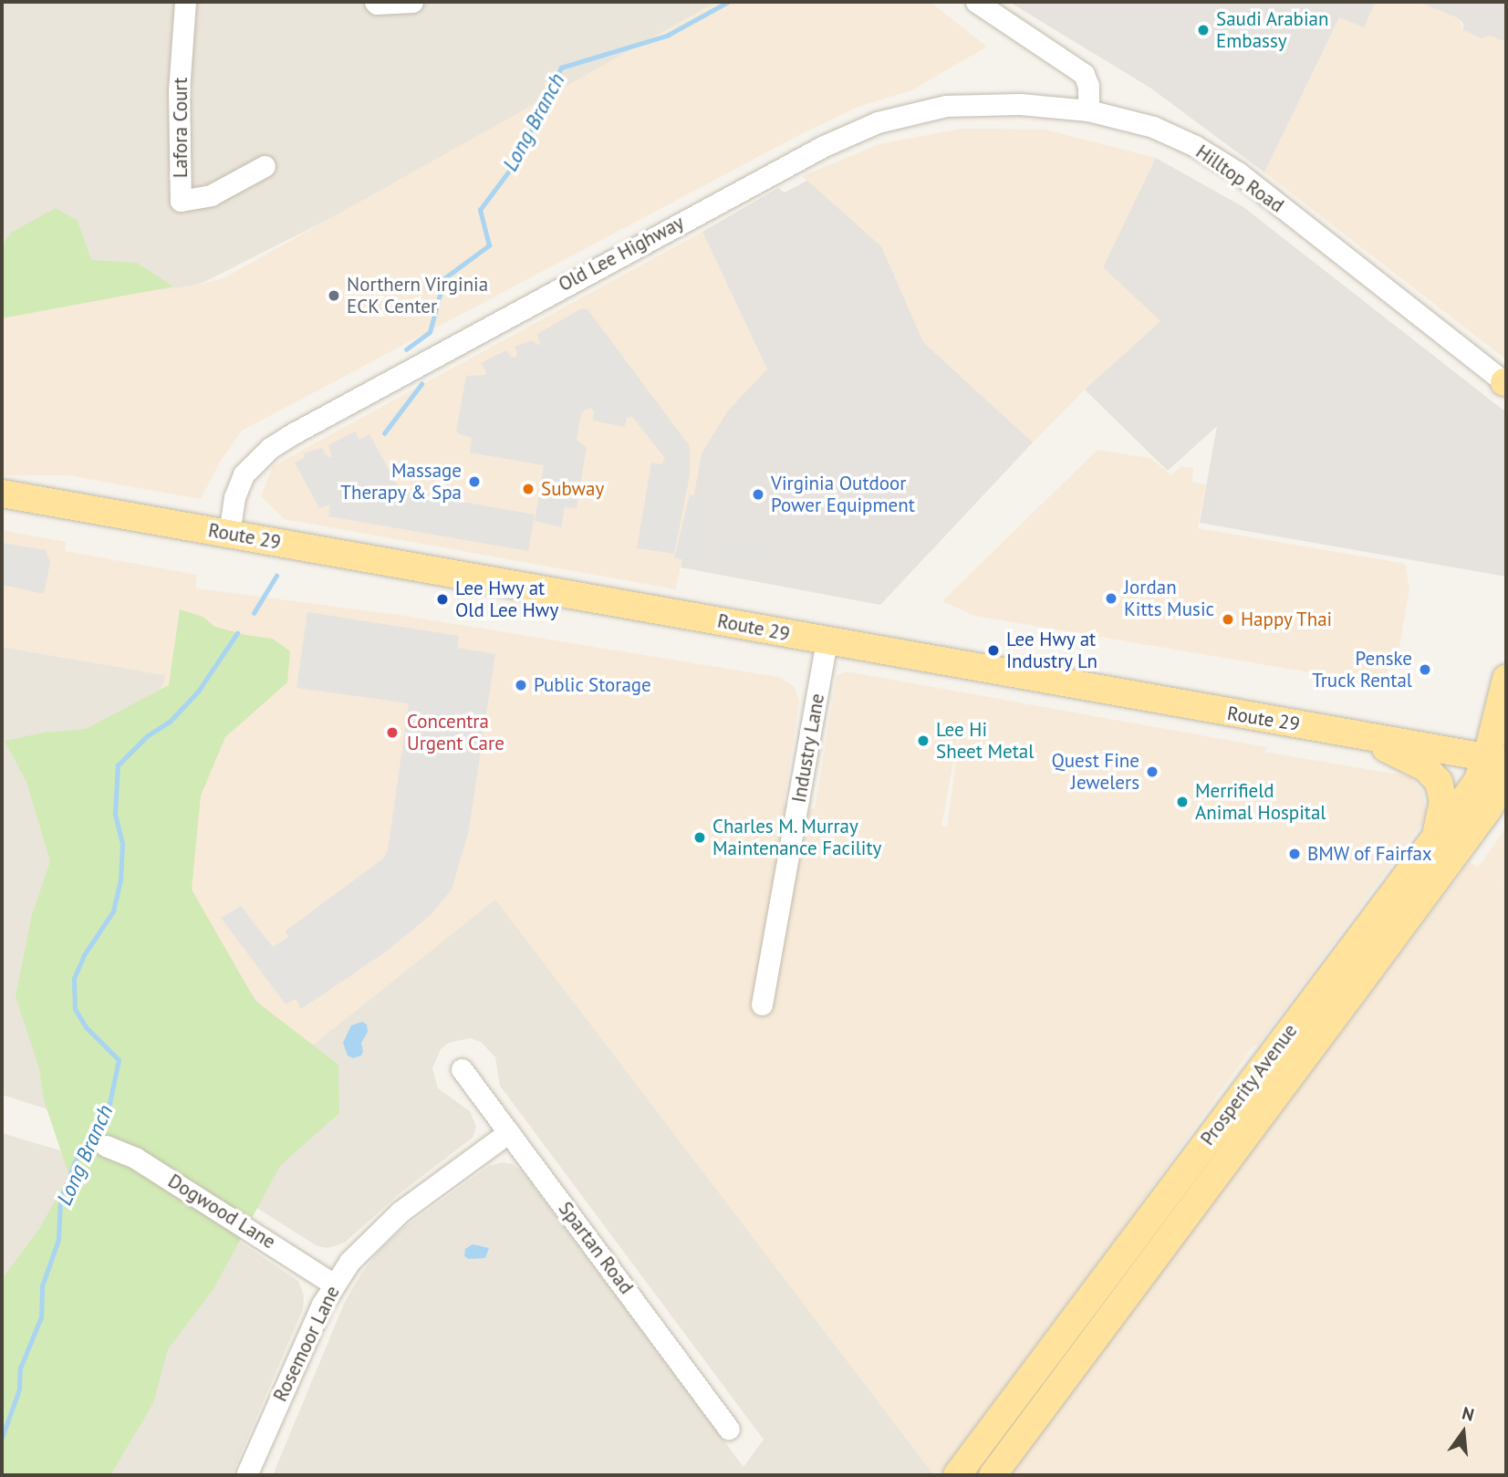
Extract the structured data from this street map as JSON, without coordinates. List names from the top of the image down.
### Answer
{
  "streets": {
    "main road": ["Route 29", "Prosperity Avenue"],
    "street": [
      "Lafora Court",
      "Hilltop Road",
      "Old Lee Highway",
      "Industry Lane",
      "Dogwood Lane",
      "Spartan Road",
      "Rosemoor Lane"
    ]
  },
  "crossings": [
    ["Hilltop Road", "Old Lee Highway"],
    ["Old Lee Highway", "Route 29"],
    ["Route 29", "Industry Lane"],
    ["Route 29", "Prosperity Avenue"],
    ["Dogwood Lane", "Rosemoor Lane"],
    ["Spartan Road", "Rosemoor Lane"]
  ],
  "water": ["Long Branch"],
  "places": [
    "Saudi Arabian Embassy",
    "Northern Virginia ECK Center",
    "Massage Therapy & Spa",
    "Subway",
    "Virginia Outdoor Power Equipment",
    "Jordan Kitts Music",
    "Lee Hwy at Old Lee Hwy",
    "Happy Thai",
    "Lee Hwy at Industry Ln",
    "Penske Truck Rental",
    "Public Storage",
    "Concentra Urgent Care",
    "Lee Hi Sheet Metal",
    "Quest Fine Jewelers",
    "Merrifield Animal Hospital",
    "Charles M. Murray Maintenance Facility",
    "BMW of Fairfax"
  ],
  "north": "top"
}
